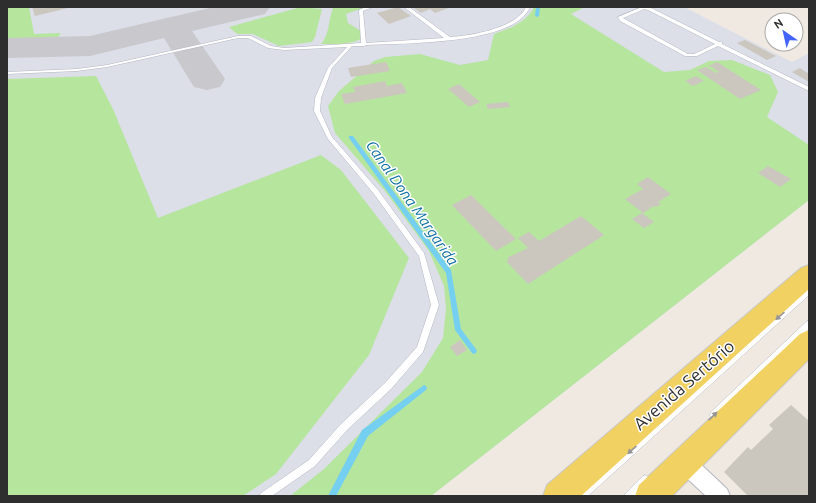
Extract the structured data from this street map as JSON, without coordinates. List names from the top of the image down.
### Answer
{
  "streets": {
    "main road": ["Avenida Sertório"]
  },
  "water": ["Canal Dona Margarida"],
  "north": "top left"
}
